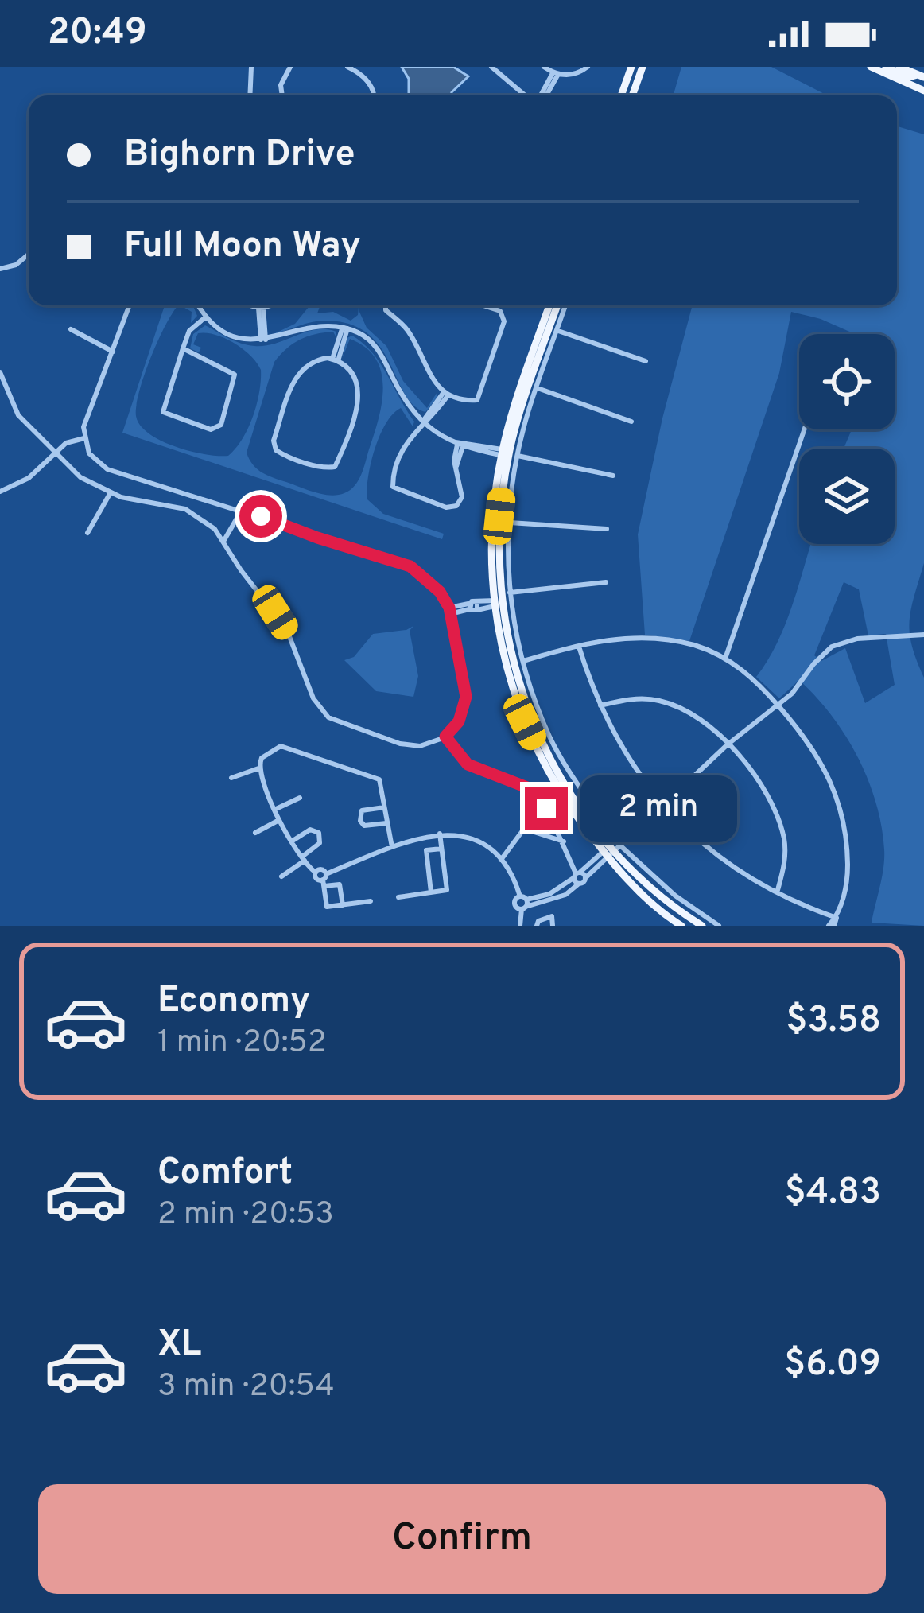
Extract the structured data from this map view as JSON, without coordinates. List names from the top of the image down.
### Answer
{
  "page": {
    "status": "20:49",
    "banner": ["Bighorn Drive", "Full Moon Way"],
    "bubble": "2 min",
    "list": [
      {
        "name": "Economy",
        "note": "1 min · 20:52",
        "value": "$3.58"
      },
      {
        "name": "Comfort",
        "note": "2 min · 20:53",
        "value": "$4.83"
      },
      {
        "name": "XL",
        "note": "3 min · 20:54",
        "value": "$6.09"
      }
    ],
    "buttons": "Confirm"
  }
}
